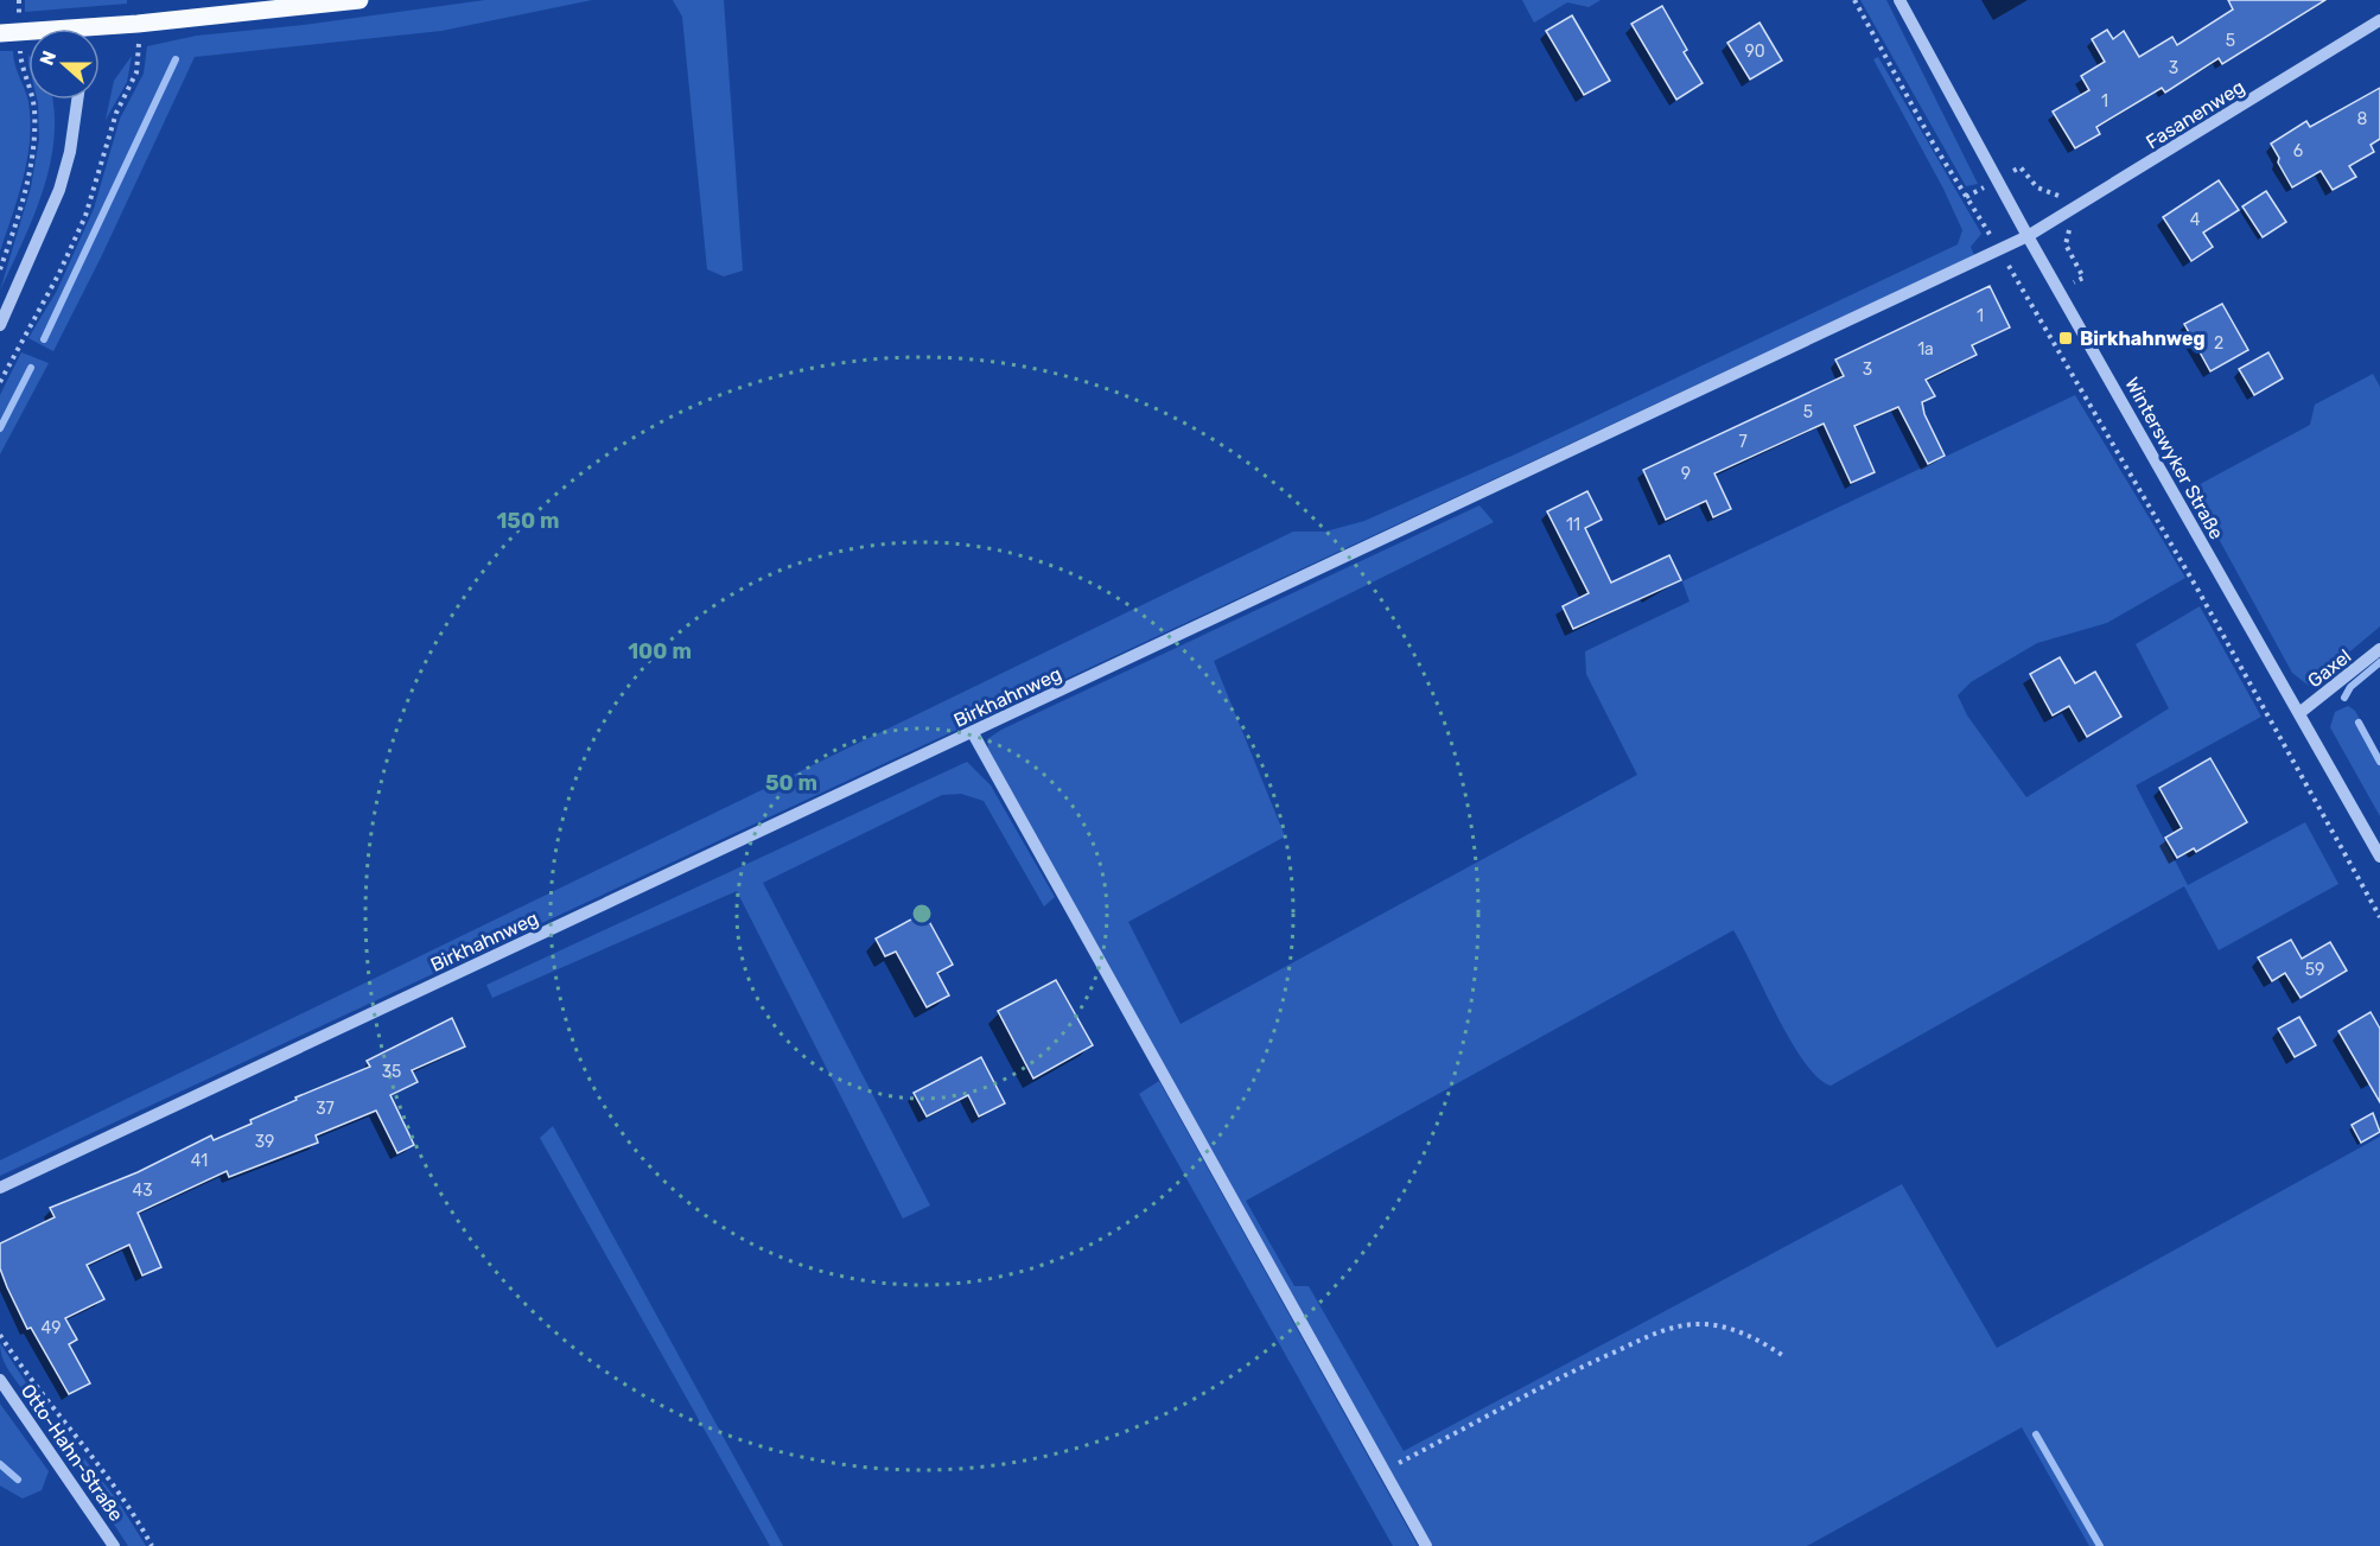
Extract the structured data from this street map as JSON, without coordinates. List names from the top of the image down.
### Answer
{
  "streets": {
    "street": [
      "Fasanenweg",
      "Winterswyker Straße",
      "Gaxel",
      "Birkhahnweg",
      "Otto-Hahn-Straße"
    ]
  },
  "crossings": [
    ["Fasanenweg", "Winterswyker Straße"],
    ["Fasanenweg", "Birkhahnweg"],
    ["Winterswyker Straße", "Gaxel"],
    ["Winterswyker Straße", "Birkhahnweg"]
  ],
  "places": {
    "transit": ["Birkhahnweg"]
  },
  "house_numbers": [
    "5",
    "90",
    "3",
    "1",
    "8",
    "6",
    "4",
    "1",
    "2",
    "1a",
    "3",
    "5",
    "7",
    "9",
    "11",
    "59",
    "35",
    "37",
    "39",
    "41",
    "43",
    "49"
  ],
  "north": "left",
  "rings": ["150 m", "100 m", "50 m"]
}
